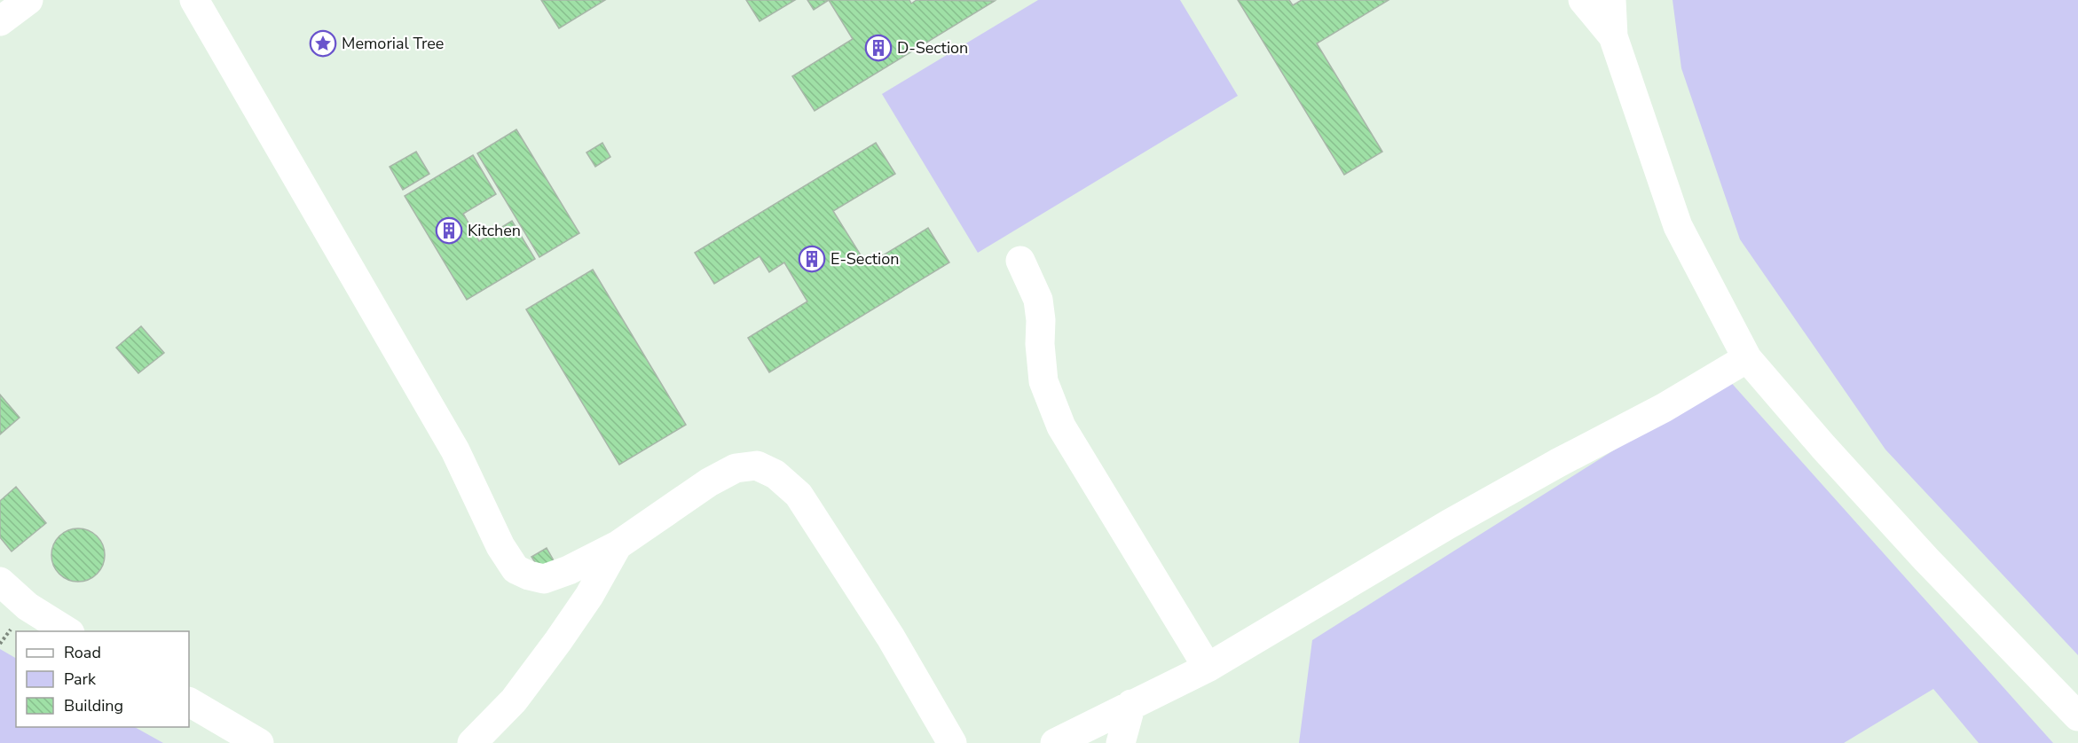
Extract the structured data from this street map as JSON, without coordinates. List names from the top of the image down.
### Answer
{
  "places": {
    "place": ["Memorial Tree"],
    "building": ["D-Section", "Kitchen", "E-Section"]
  },
  "legend": ["Road", "Park", "Building"]
}
